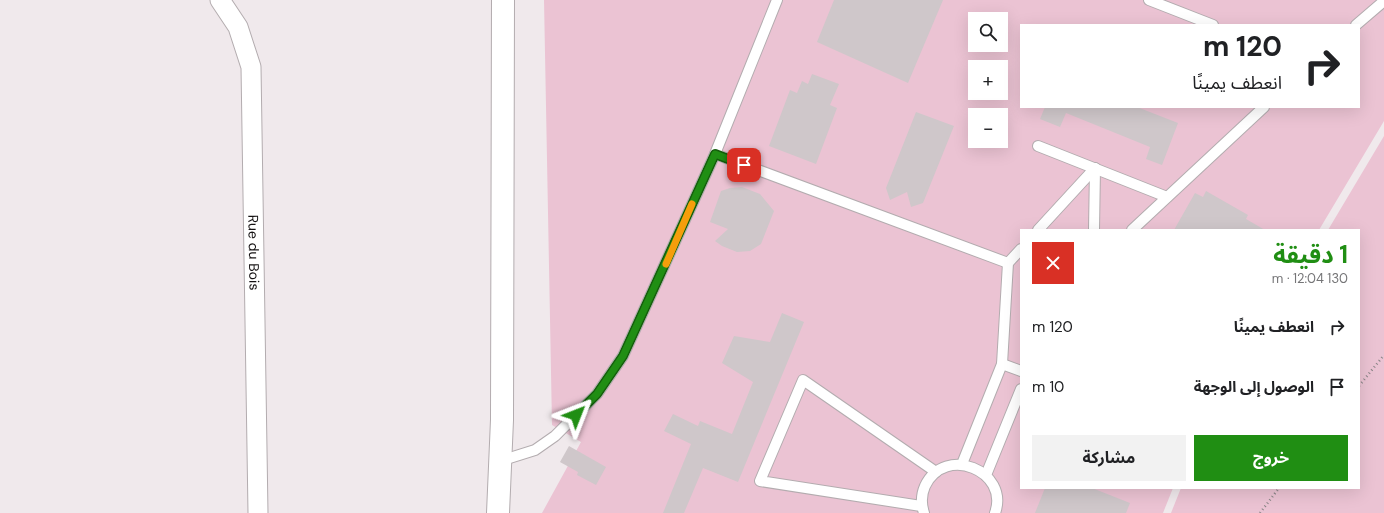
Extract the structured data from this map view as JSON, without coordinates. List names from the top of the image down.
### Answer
{
  "streets": {
    "street": ["Rue du Bois"]
  },
  "page": {
    "map_buttons": ["+", "−"],
    "turn": ["120 m", "انعطف يمينًا"],
    "heading": ["1 دقيقة", "130 m · 12:04"],
    "list": [
      {
        "name": "انعطف يمينًا",
        "value": "120 m"
      },
      {
        "name": "الوصول إلى الوجهة",
        "value": "10 m"
      }
    ],
    "buttons": ["خروج", "مشاركة"]
  }
}
